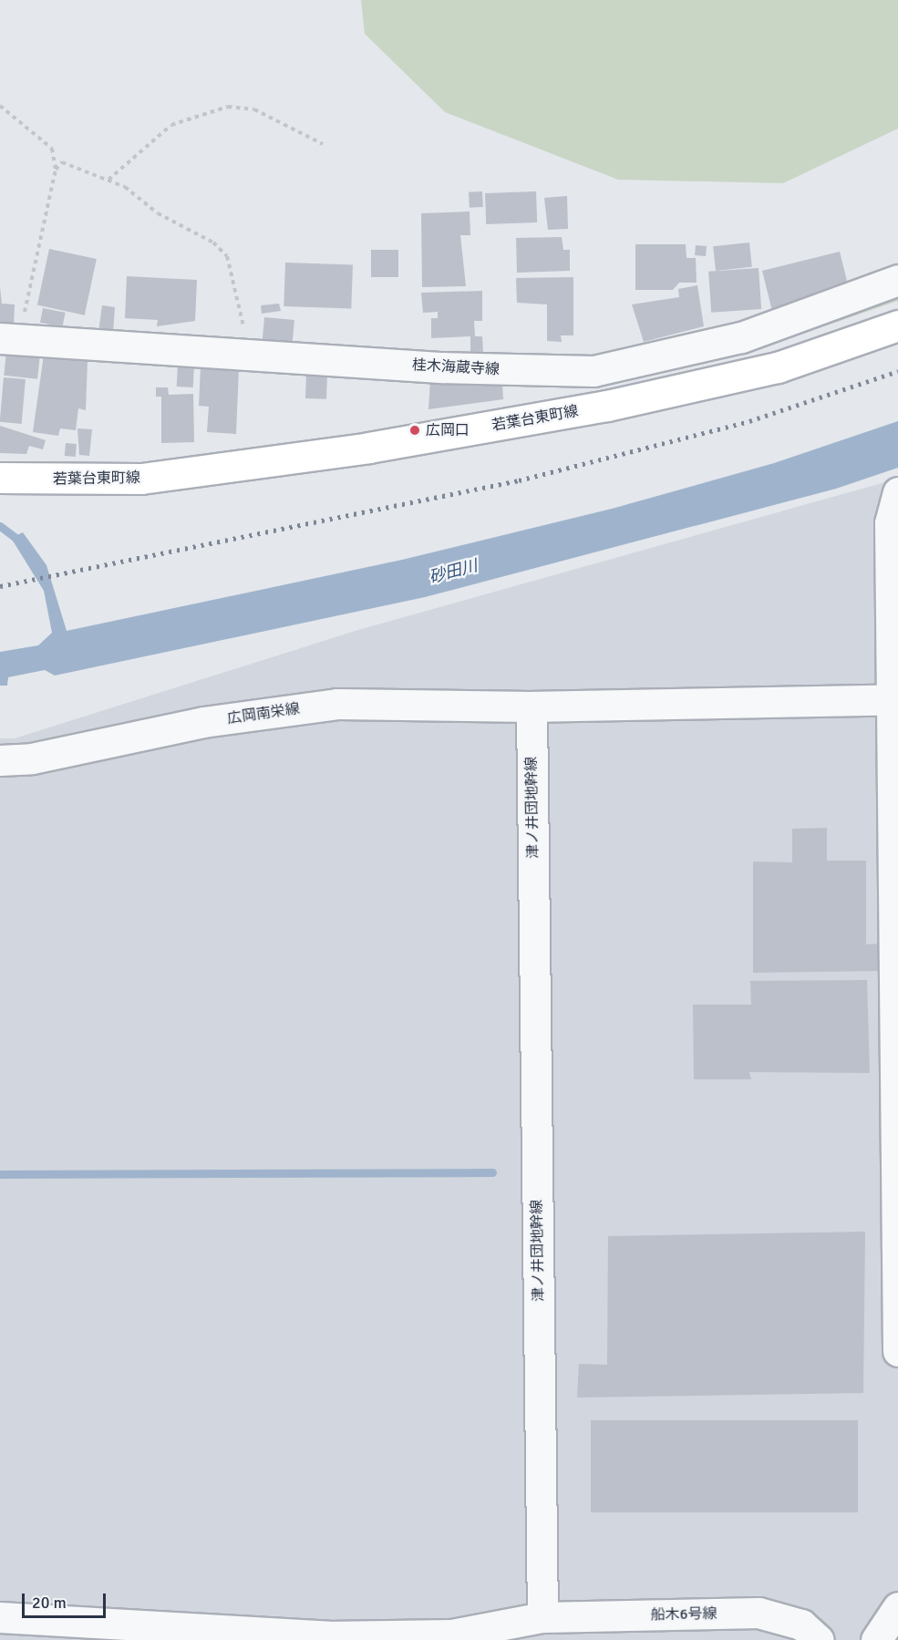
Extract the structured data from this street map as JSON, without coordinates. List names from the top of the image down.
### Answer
{
  "streets": {
    "main road": ["若葉台東町線"],
    "street": [
      "桂木海蔵寺線",
      "広岡南栄線",
      "津ノ井団地幹線",
      "船木6号線"
    ]
  },
  "crossings": [
    ["広岡南栄線", "津ノ井団地幹線"],
    ["津ノ井団地幹線", "船木6号線"]
  ],
  "water": ["砂田川"],
  "places": ["広岡口"],
  "scale_bar": "20 m"
}
